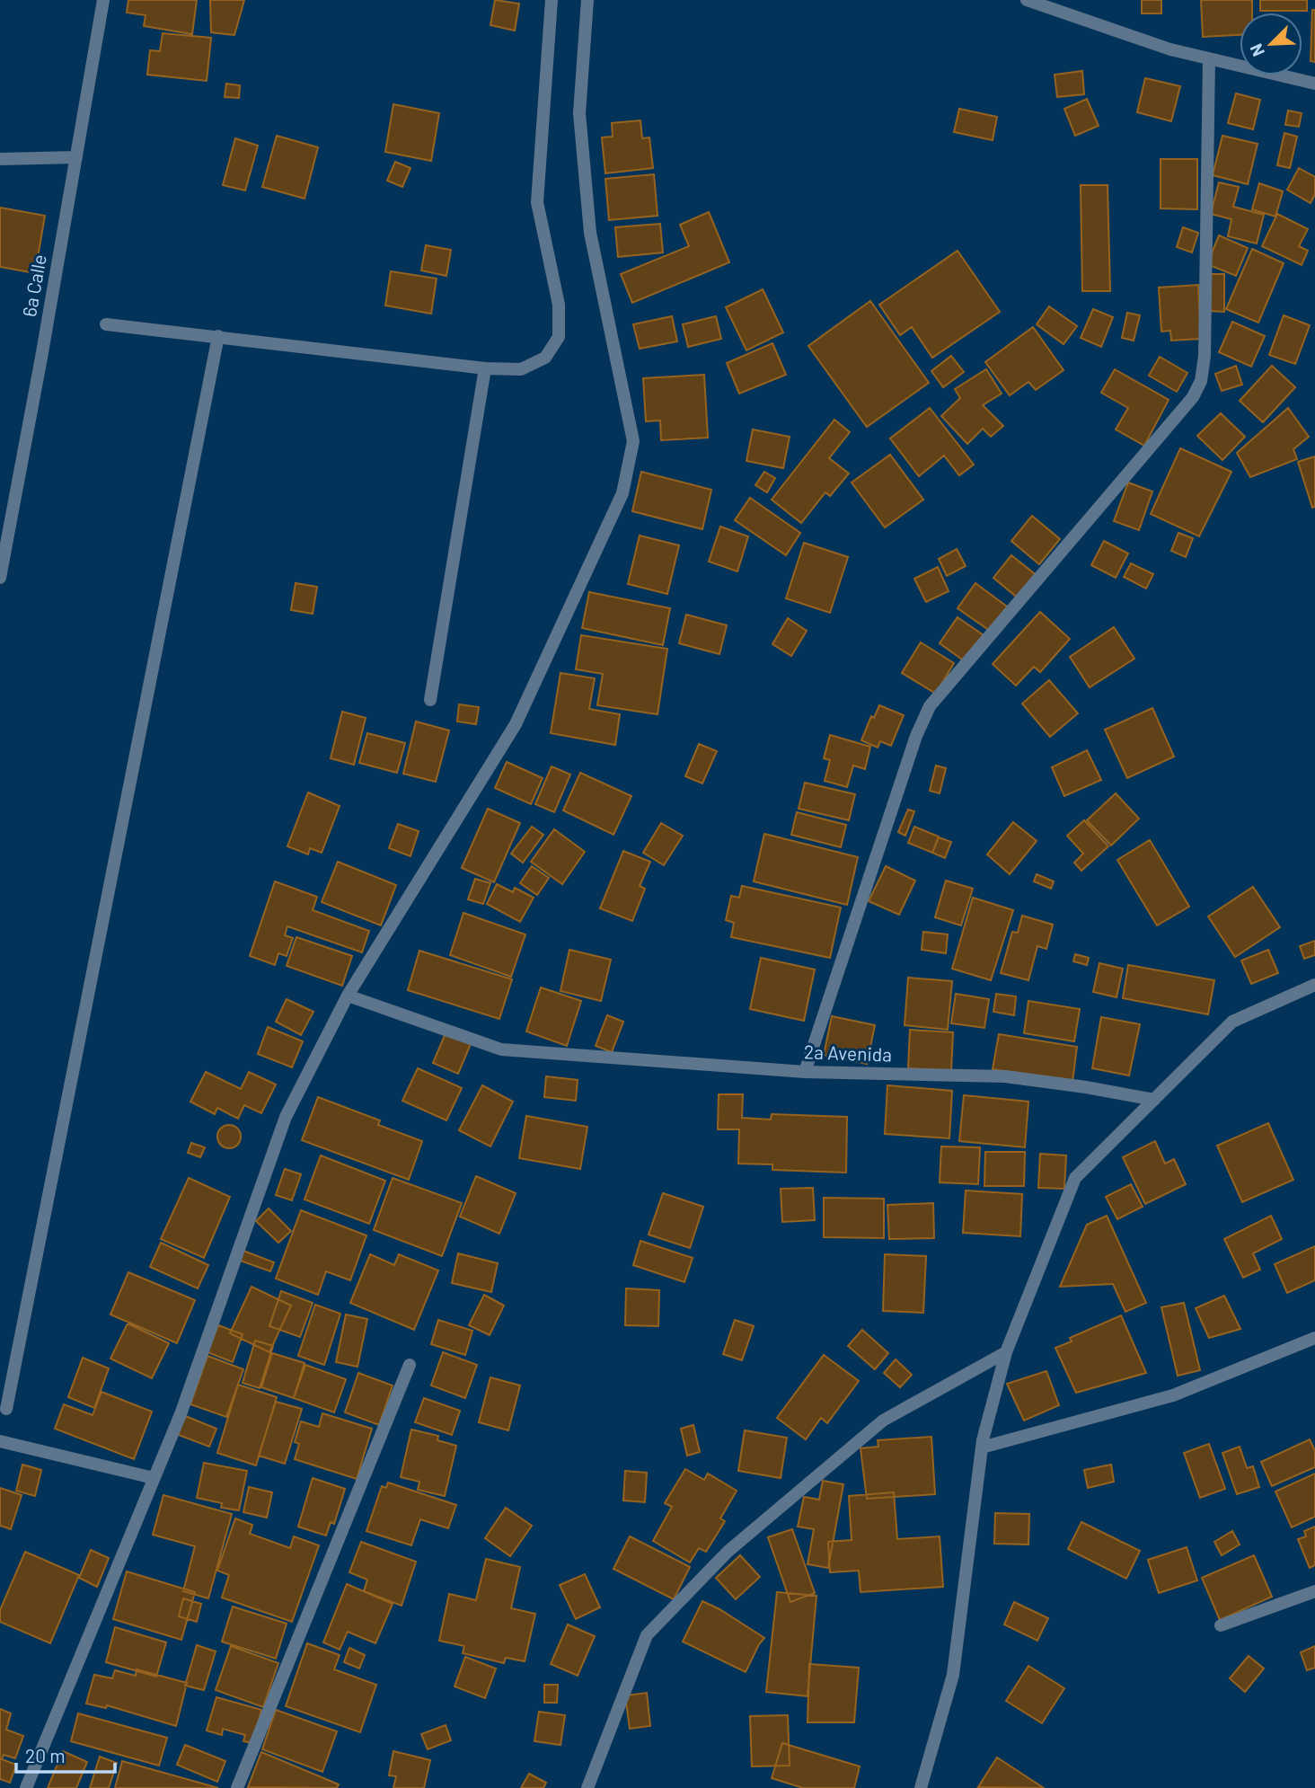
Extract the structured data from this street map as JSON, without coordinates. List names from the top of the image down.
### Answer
{
  "streets": {
    "street": ["6a Calle", "2a Avenida"]
  },
  "scale_bar": "20 m",
  "north": "bottom left"
}
